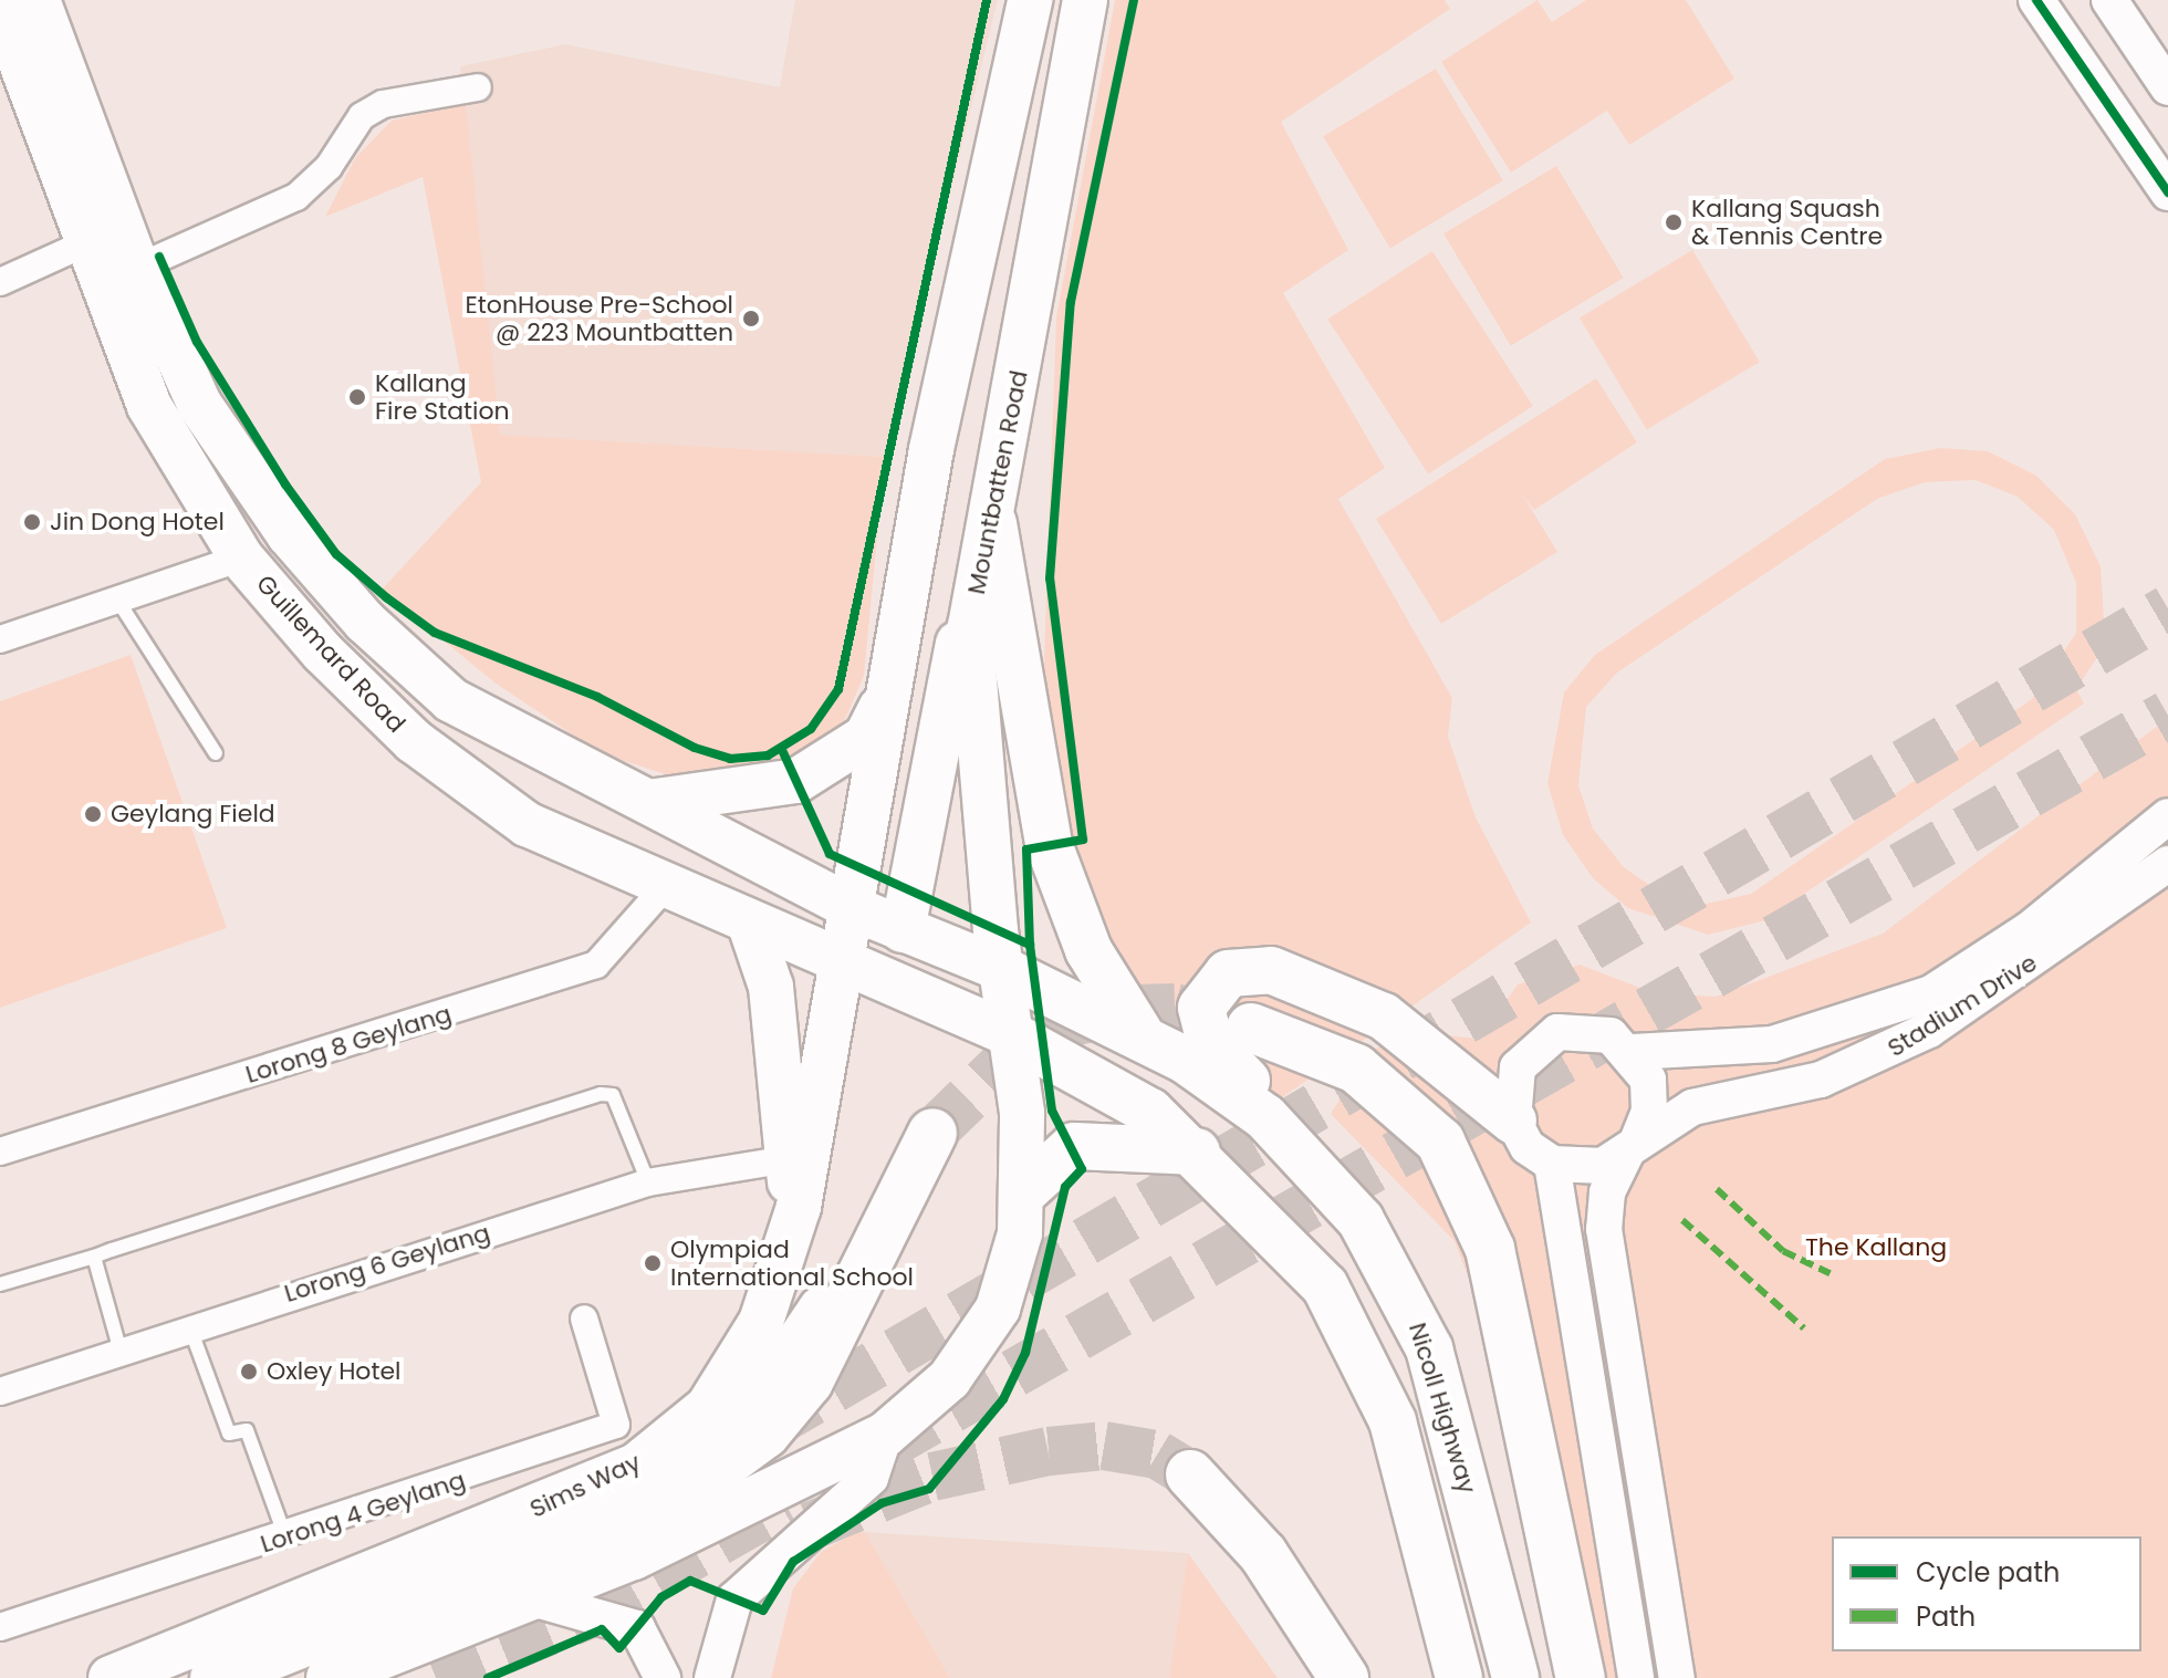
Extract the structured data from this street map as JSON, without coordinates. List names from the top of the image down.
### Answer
{
  "streets": {
    "highway": ["Nicoll Highway"],
    "main road": ["Mountbatten Road", "Guillemard Road", "Sims Way"],
    "street": [
      "Stadium Drive",
      "Lorong 8 Geylang",
      "Lorong 6 Geylang",
      "Lorong 4 Geylang"
    ]
  },
  "crossings": [
    ["Mountbatten Road", "Guillemard Road"],
    ["Mountbatten Road", "Nicoll Highway"],
    ["Guillemard Road", "Lorong 8 Geylang"],
    ["Guillemard Road", "Nicoll Highway"],
    ["Guillemard Road", "Sims Way"],
    ["Lorong 6 Geylang", "Sims Way"]
  ],
  "parks": ["The Kallang"],
  "places": [
    "Kallang Squash & Tennis Centre",
    "EtonHouse Pre-School @ 223 Mountbatten",
    "Kallang Fire Station",
    "Jin Dong Hotel",
    "Geylang Field",
    "Olympiad International School",
    "Oxley Hotel"
  ],
  "legend": ["Cycle path", "Path"]
}
